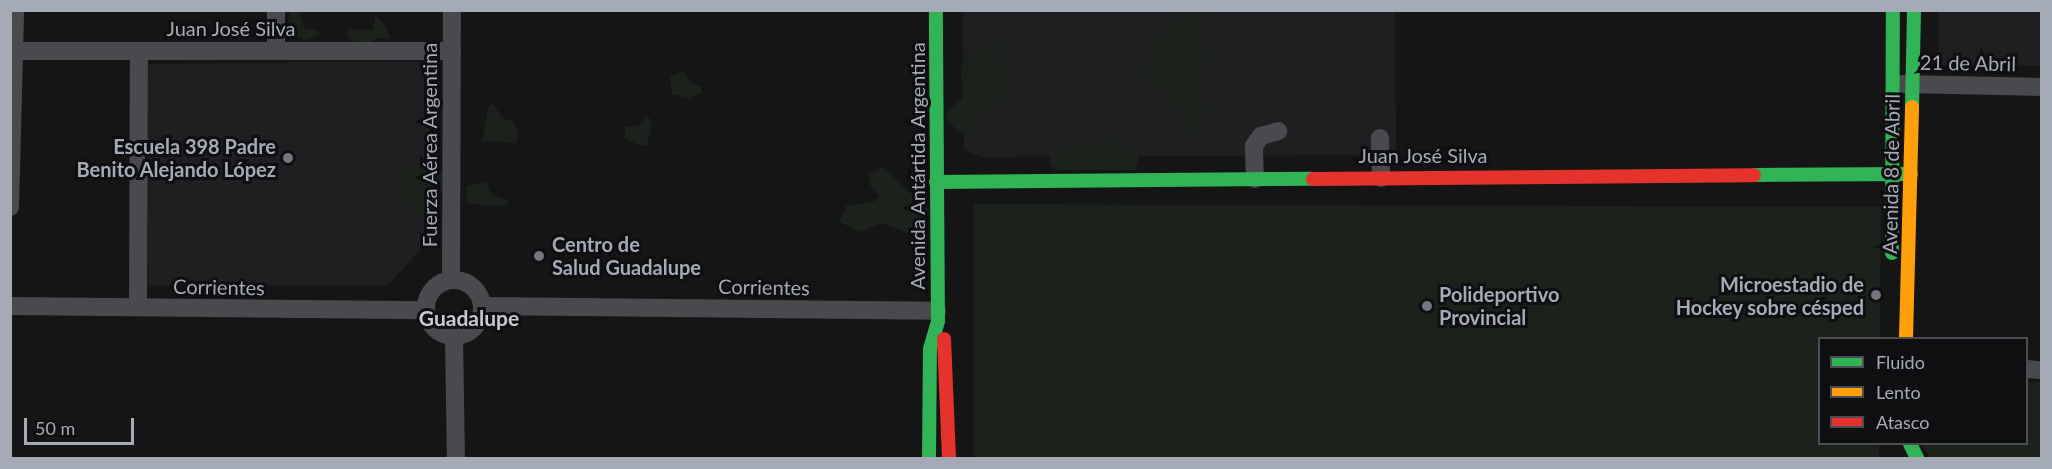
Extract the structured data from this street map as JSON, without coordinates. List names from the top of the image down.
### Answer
{
  "streets": {
    "main road": ["Juan José Silva", "Avenida Antártida Argentina", "Avenida 8 de Abril"],
    "street": ["21 de Abril", "Fuerza Aérea Argentina", "Corrientes"]
  },
  "crossings": [
    ["Juan José Silva", "Fuerza Aérea Argentina"],
    ["Juan José Silva", "Avenida Antártida Argentina"],
    ["Juan José Silva", "Avenida 8 de Abril"],
    ["21 de Abril", "Avenida 8 de Abril"],
    ["Fuerza Aérea Argentina", "Corrientes"],
    ["Avenida Antártida Argentina", "Corrientes"]
  ],
  "districts": ["Guadalupe"],
  "places": [
    "Escuela 398 Padre Benito Alejando López",
    "Centro de Salud Guadalupe",
    "Microestadio de Hockey sobre césped",
    "Polideportivo Provincial"
  ],
  "legend": ["Fluido", "Lento", "Atasco"],
  "scale_bar": "50 m"
}
